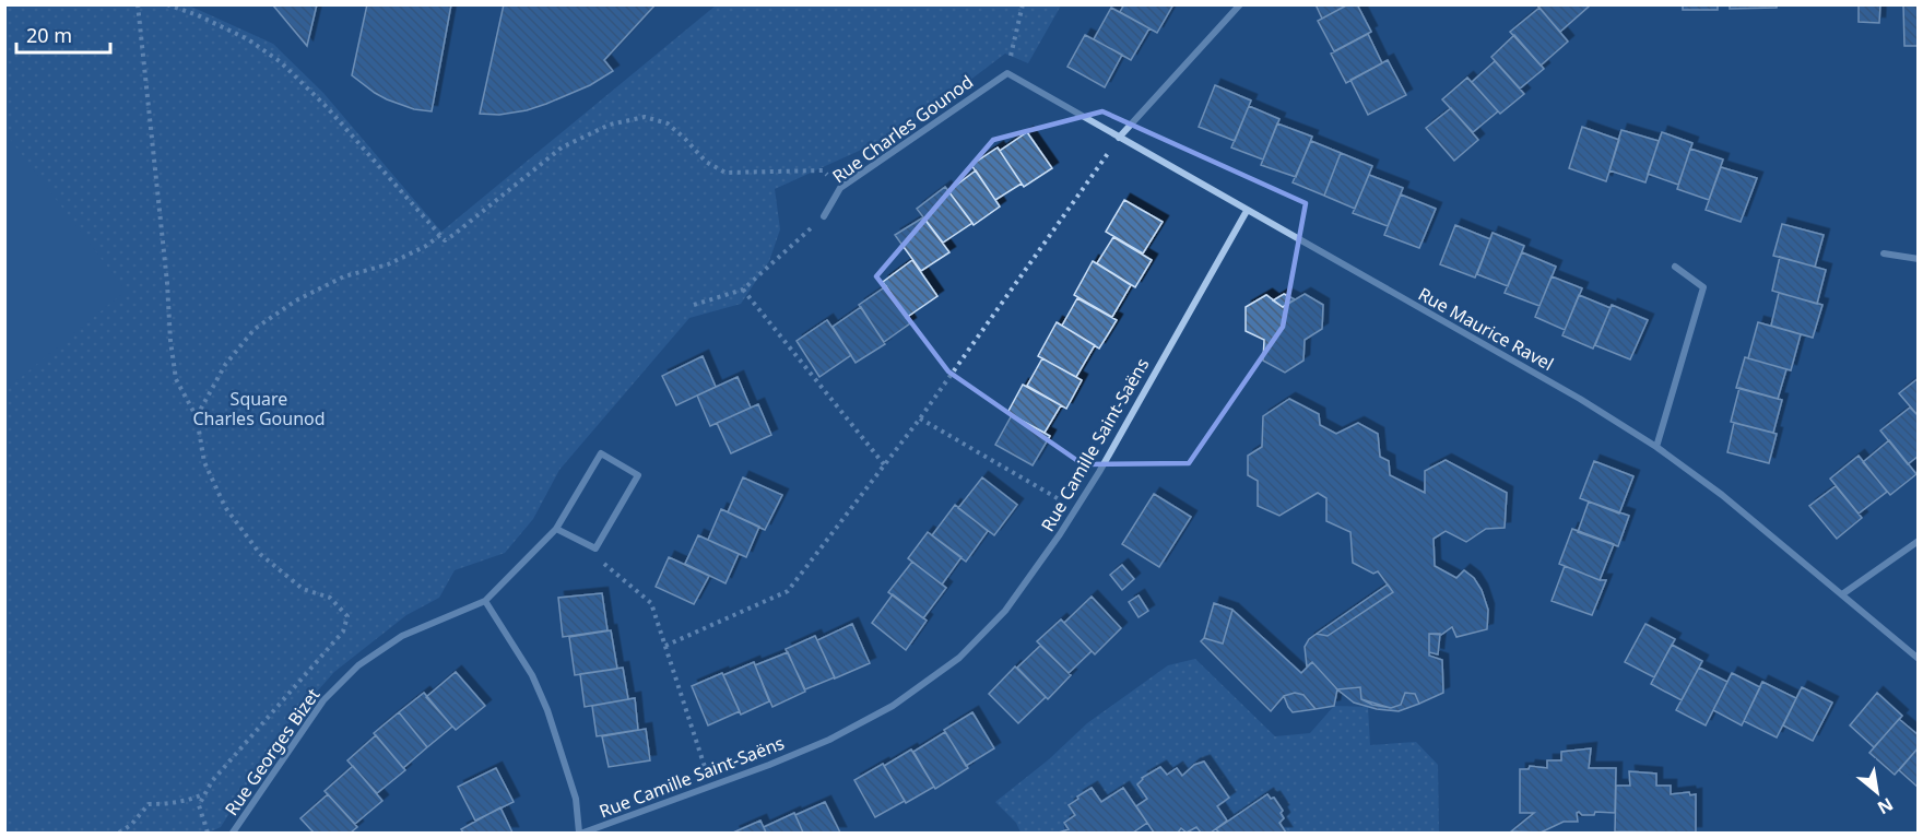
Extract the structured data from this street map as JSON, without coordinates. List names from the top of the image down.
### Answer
{
  "streets": {
    "street": [
      "Rue Charles Gounod",
      "Rue Maurice Ravel",
      "Rue Camille Saint-Saëns",
      "Rue Georges Bizet"
    ]
  },
  "crossings": [
    ["Rue Charles Gounod", "Rue Maurice Ravel"],
    ["Rue Maurice Ravel", "Rue Camille Saint-Saëns"]
  ],
  "parks": ["Square Charles Gounod"],
  "scale_bar": "20 m",
  "north": "bottom right"
}
